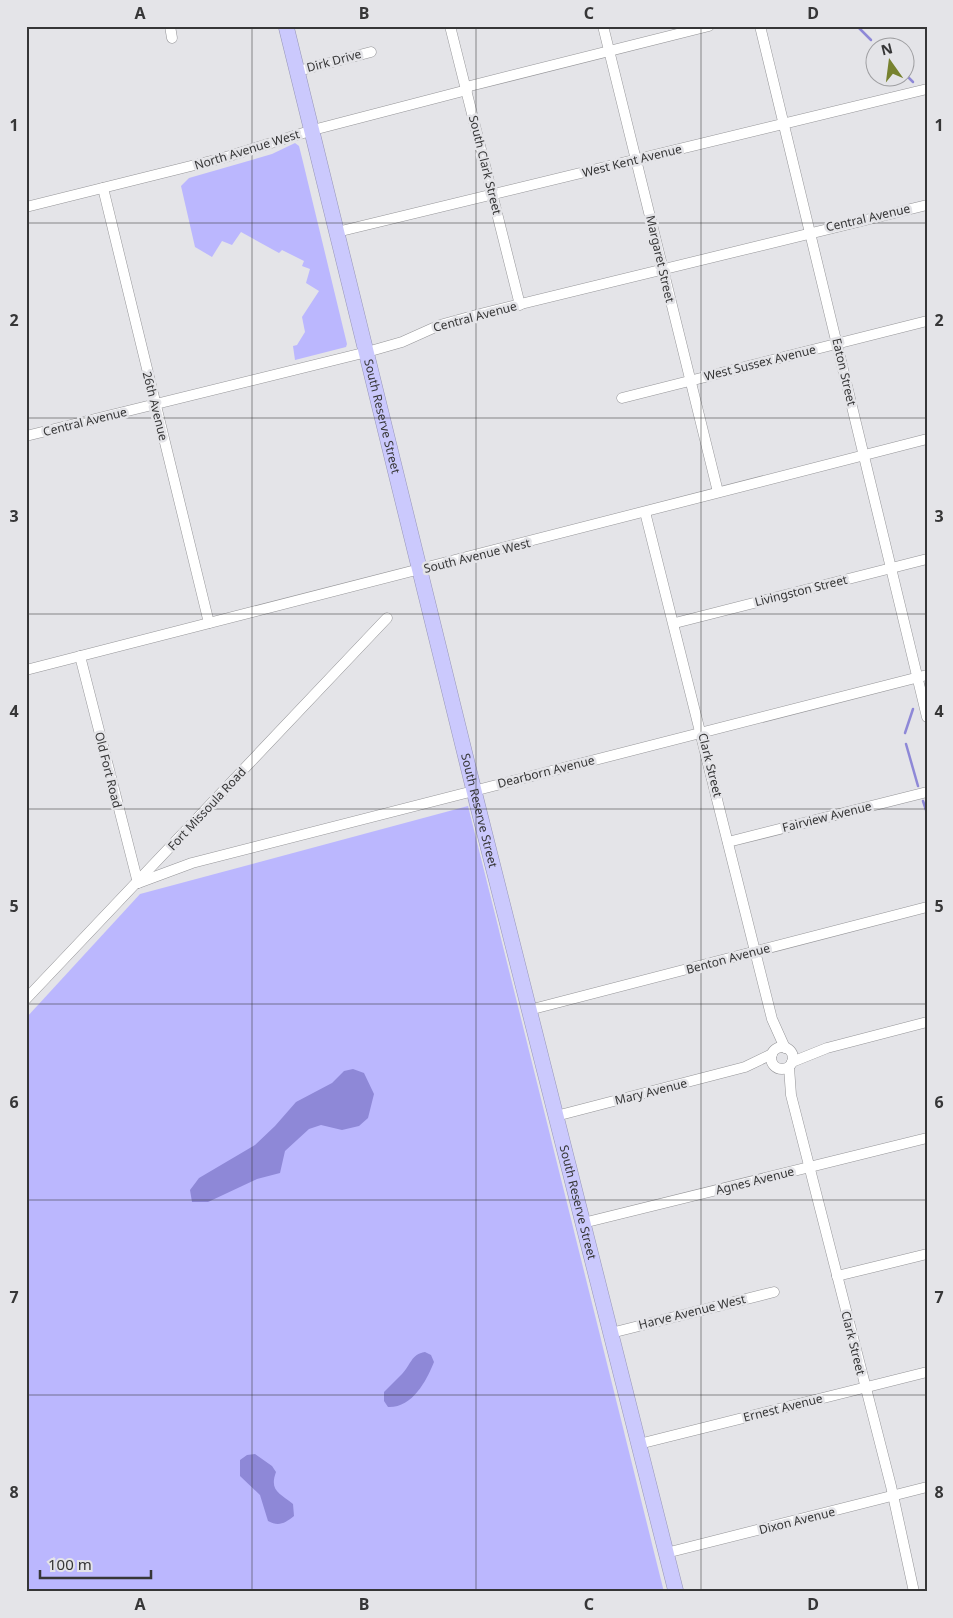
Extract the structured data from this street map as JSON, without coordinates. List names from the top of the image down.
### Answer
{
  "streets": {
    "highway": ["South Reserve Street"],
    "street": [
      "Dirk Drive",
      "North Avenue West",
      "West Kent Avenue",
      "South Clark Street",
      "Central Avenue",
      "Margaret Street",
      "West Sussex Avenue",
      "Eaton Street",
      "26th Avenue",
      "South Avenue West",
      "Livingston Street",
      "Clark Street",
      "Old Fort Road",
      "Dearborn Avenue",
      "Fort Missoula Road",
      "Fairview Avenue",
      "Benton Avenue",
      "Mary Avenue",
      "Agnes Avenue",
      "Harve Avenue West",
      "Ernest Avenue",
      "Dixon Avenue"
    ]
  },
  "crossings": [
    ["Dirk Drive", "South Reserve Street"],
    ["North Avenue West", "South Clark Street"],
    ["North Avenue West", "Margaret Street"],
    ["North Avenue West", "26th Avenue"],
    ["North Avenue West", "South Reserve Street"],
    ["West Kent Avenue", "South Clark Street"],
    ["West Kent Avenue", "Margaret Street"],
    ["West Kent Avenue", "Eaton Street"],
    ["West Kent Avenue", "South Reserve Street"],
    ["South Clark Street", "Central Avenue"],
    ["Central Avenue", "Margaret Street"],
    ["Central Avenue", "Eaton Street"],
    ["Central Avenue", "26th Avenue"],
    ["Central Avenue", "South Reserve Street"],
    ["Margaret Street", "West Sussex Avenue"],
    ["Margaret Street", "South Avenue West"],
    ["West Sussex Avenue", "Eaton Street"],
    ["Eaton Street", "South Avenue West"],
    ["Eaton Street", "Livingston Street"],
    ["Eaton Street", "Dearborn Avenue"],
    ["26th Avenue", "South Avenue West"],
    ["South Reserve Street", "South Avenue West"],
    ["South Reserve Street", "Dearborn Avenue"],
    ["South Reserve Street", "Benton Avenue"],
    ["South Reserve Street", "Mary Avenue"],
    ["South Reserve Street", "Agnes Avenue"],
    ["South Reserve Street", "Harve Avenue West"],
    ["South Reserve Street", "Ernest Avenue"],
    ["South Reserve Street", "Dixon Avenue"],
    ["South Avenue West", "Clark Street"],
    ["South Avenue West", "Old Fort Road"],
    ["Livingston Street", "Clark Street"],
    ["Clark Street", "Dearborn Avenue"],
    ["Clark Street", "Fairview Avenue"],
    ["Clark Street", "Benton Avenue"],
    ["Clark Street", "Mary Avenue"],
    ["Clark Street", "Agnes Avenue"],
    ["Clark Street", "Ernest Avenue"],
    ["Clark Street", "Dixon Avenue"],
    ["Old Fort Road", "Dearborn Avenue"],
    ["Old Fort Road", "Fort Missoula Road"],
    ["Dearborn Avenue", "Fort Missoula Road"]
  ],
  "scale_bar": "100 m",
  "north": "top",
  "grid": {
    "columns": [
      "A",
      "B",
      "C",
      "D"
    ],
    "rows": [
      "1",
      "2",
      "3",
      "4",
      "5",
      "6",
      "7",
      "8"
    ]
  }
}
